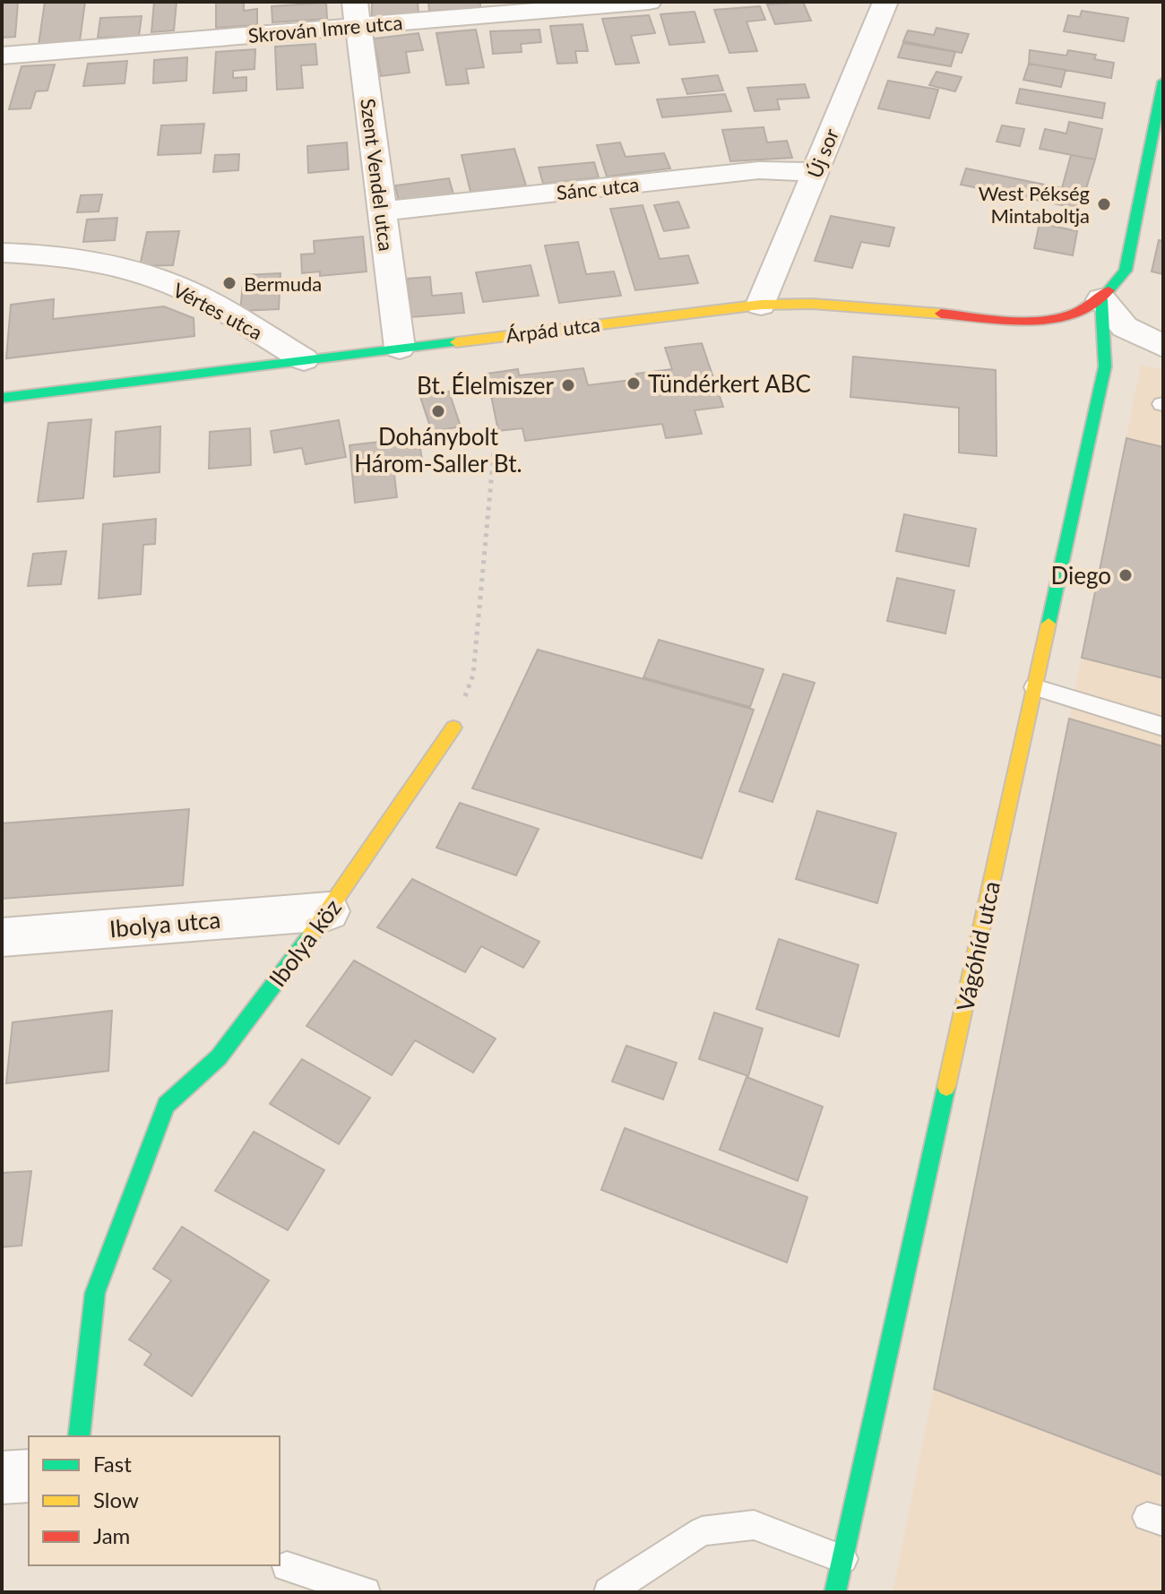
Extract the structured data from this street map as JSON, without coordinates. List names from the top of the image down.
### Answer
{
  "streets": {
    "street": [
      "Skrován Imre utca",
      "Új sor",
      "Szent Vendel utca",
      "Sánc utca",
      "Vértes utca",
      "Árpád utca",
      "Ibolya utca",
      "Ibolya köz",
      "Vágóhíd utca"
    ]
  },
  "crossings": [
    ["Skrován Imre utca", "Szent Vendel utca"],
    ["Új sor", "Sánc utca"],
    ["Új sor", "Árpád utca"],
    ["Szent Vendel utca", "Sánc utca"],
    ["Szent Vendel utca", "Árpád utca"],
    ["Vértes utca", "Árpád utca"],
    ["Árpád utca", "Vágóhíd utca"],
    ["Ibolya utca", "Ibolya köz"]
  ],
  "places": [
    "West Pékség Mintaboltja",
    "Bermuda",
    "Tündérkert ABC",
    "Bt. Élelmiszer",
    "Dohánybolt Három-Saller Bt.",
    "Diego"
  ],
  "legend": ["Fast", "Slow", "Jam"]
}
